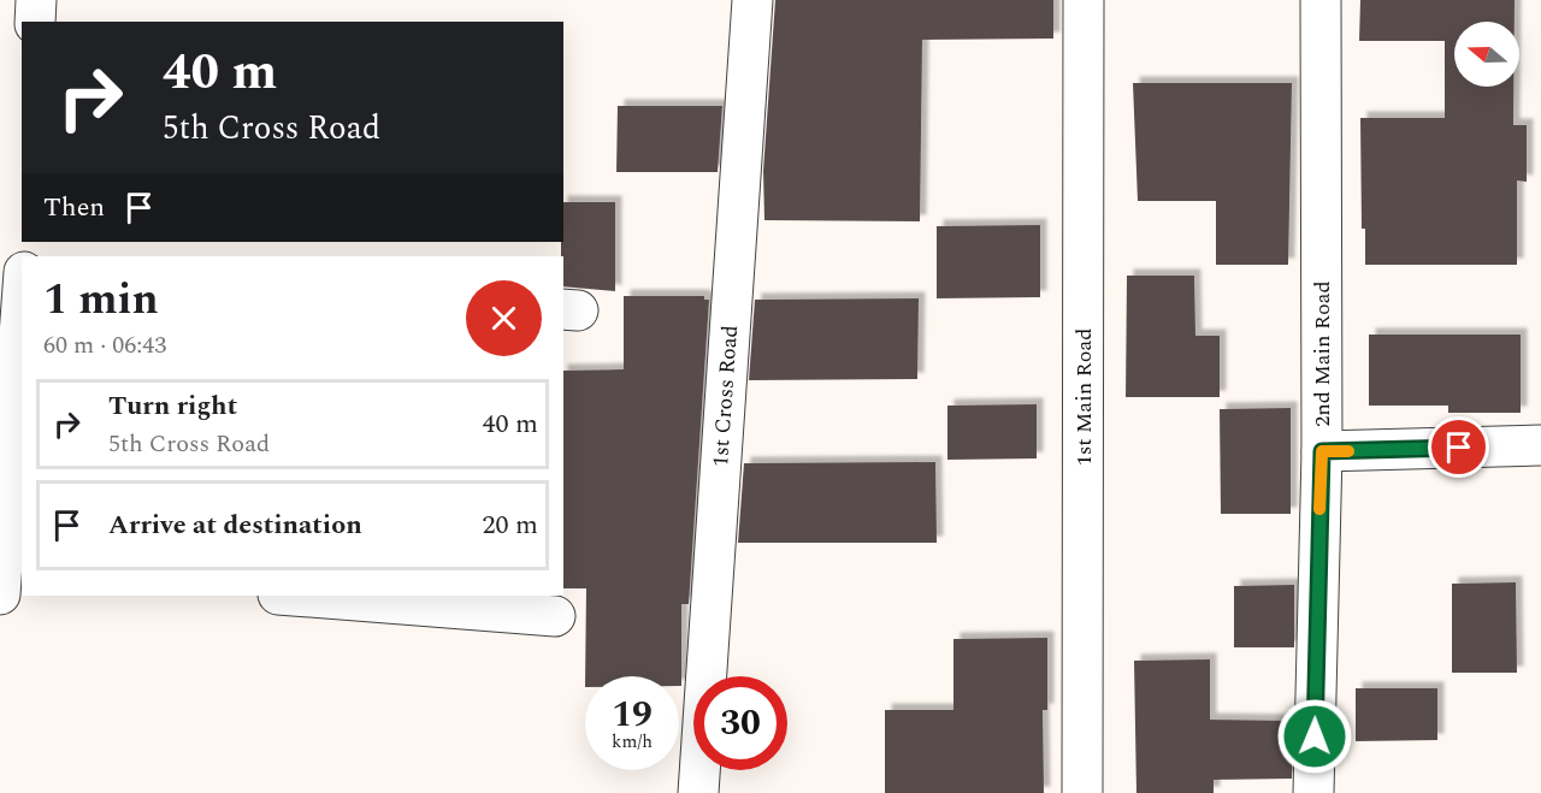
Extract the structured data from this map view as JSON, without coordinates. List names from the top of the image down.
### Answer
{
  "streets": {
    "street": ["2nd Main Road", "1st Cross Road", "1st Main Road"]
  },
  "north": "left",
  "page": {
    "turn": ["40 m", "5th Cross Road"],
    "then": "Then",
    "heading": ["1 min", "60 m · 06:43"],
    "list": [
      {
        "name": "Turn right",
        "note": "5th Cross Road",
        "value": "40 m"
      },
      {
        "name": "Arrive at destination",
        "value": "20 m"
      }
    ],
    "speed": "19 km/h",
    "limit": "30"
  }
}
